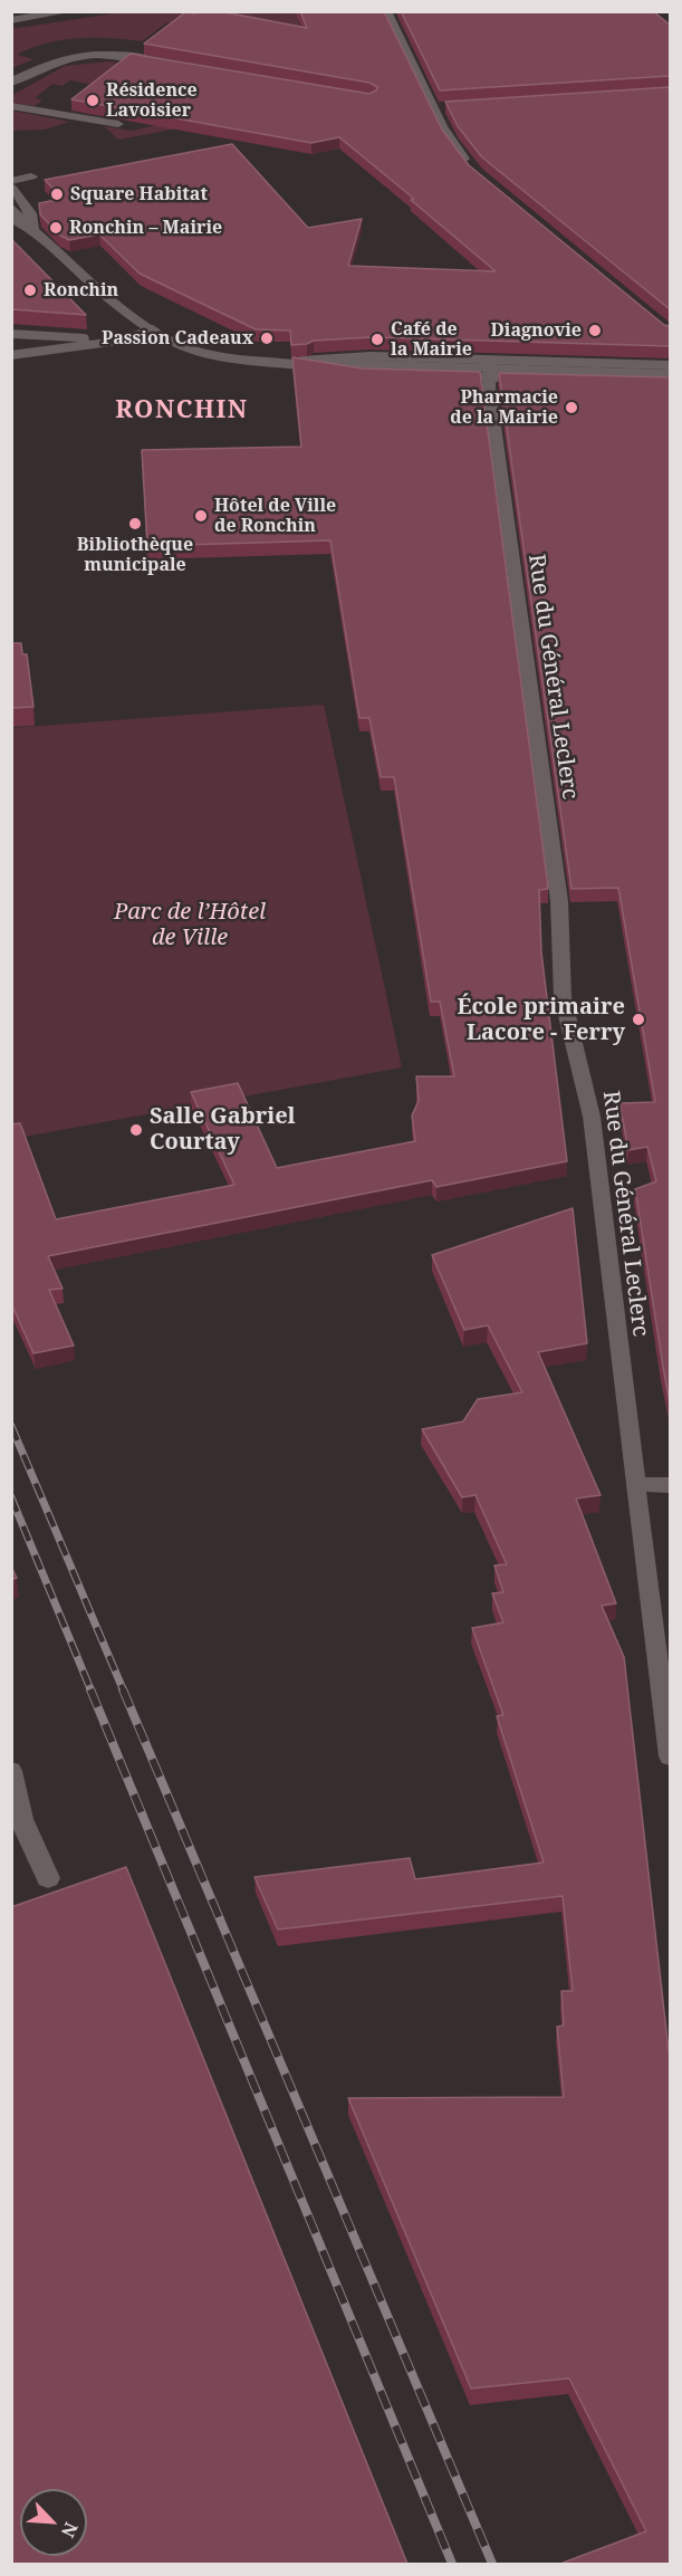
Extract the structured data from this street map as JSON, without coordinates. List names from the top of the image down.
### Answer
{
  "streets": {
    "street": ["Rue du Général Leclerc"]
  },
  "districts": ["RONCHIN"],
  "parks": ["Parc de l’Hôtel de Ville"],
  "places": [
    "Résidence Lavoisier",
    "Square Habitat",
    "Ronchin – Mairie",
    "Ronchin",
    "Diagnovie",
    "Passion Cadeaux",
    "Café de la Mairie",
    "Pharmacie de la Mairie",
    "Hôtel de Ville de Ronchin",
    "Bibliothèque municipale",
    "École primaire Lacore - Ferry",
    "Salle Gabriel Courtay"
  ],
  "north": "bottom right"
}
